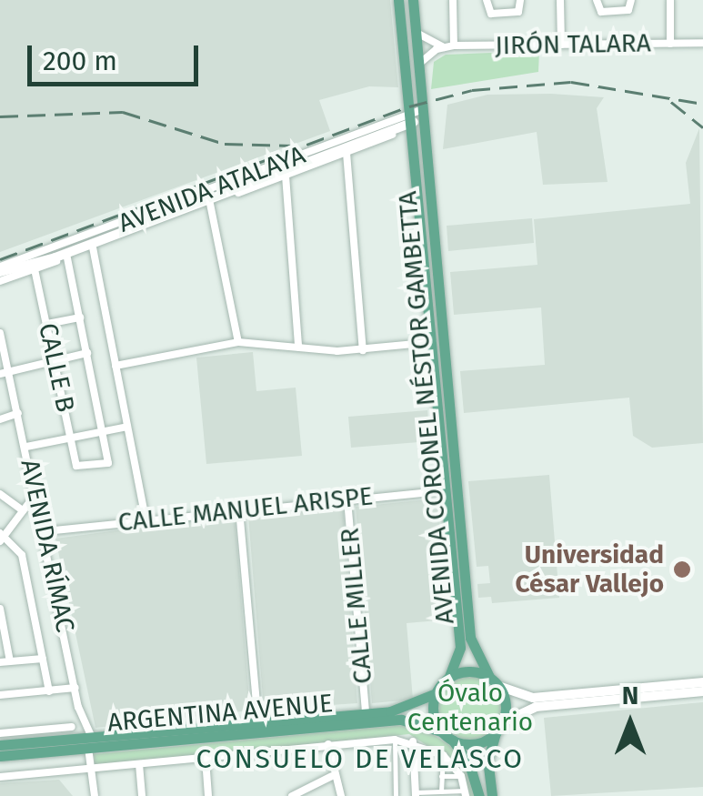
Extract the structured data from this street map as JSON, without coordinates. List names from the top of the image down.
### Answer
{
  "streets": {
    "main road": ["AVENIDA ATALAYA", "AVENIDA CORONEL NÉSTOR GAMBETTA", "ARGENTINA AVENUE"],
    "street": [
      "JIRÓN TALARA",
      "CALLE B",
      "CALLE MANUEL ARISPE",
      "AVENIDA RÍMAC",
      "CALLE MILLER"
    ]
  },
  "crossings": [
    ["JIRÓN TALARA", "AVENIDA CORONEL NÉSTOR GAMBETTA"],
    ["AVENIDA ATALAYA", "CALLE B"],
    ["AVENIDA ATALAYA", "AVENIDA CORONEL NÉSTOR GAMBETTA"],
    ["AVENIDA CORONEL NÉSTOR GAMBETTA", "CALLE MANUEL ARISPE"],
    ["AVENIDA CORONEL NÉSTOR GAMBETTA", "ARGENTINA AVENUE"],
    ["CALLE MANUEL ARISPE", "AVENIDA RÍMAC"],
    ["CALLE MANUEL ARISPE", "CALLE MILLER"],
    ["AVENIDA RÍMAC", "ARGENTINA AVENUE"],
    ["CALLE MILLER", "ARGENTINA AVENUE"]
  ],
  "districts": ["CONSUELO DE VELASCO"],
  "parks": ["Óvalo Centenario"],
  "places": ["Universidad César Vallejo"],
  "scale_bar": "200 m",
  "north": "top"
}
